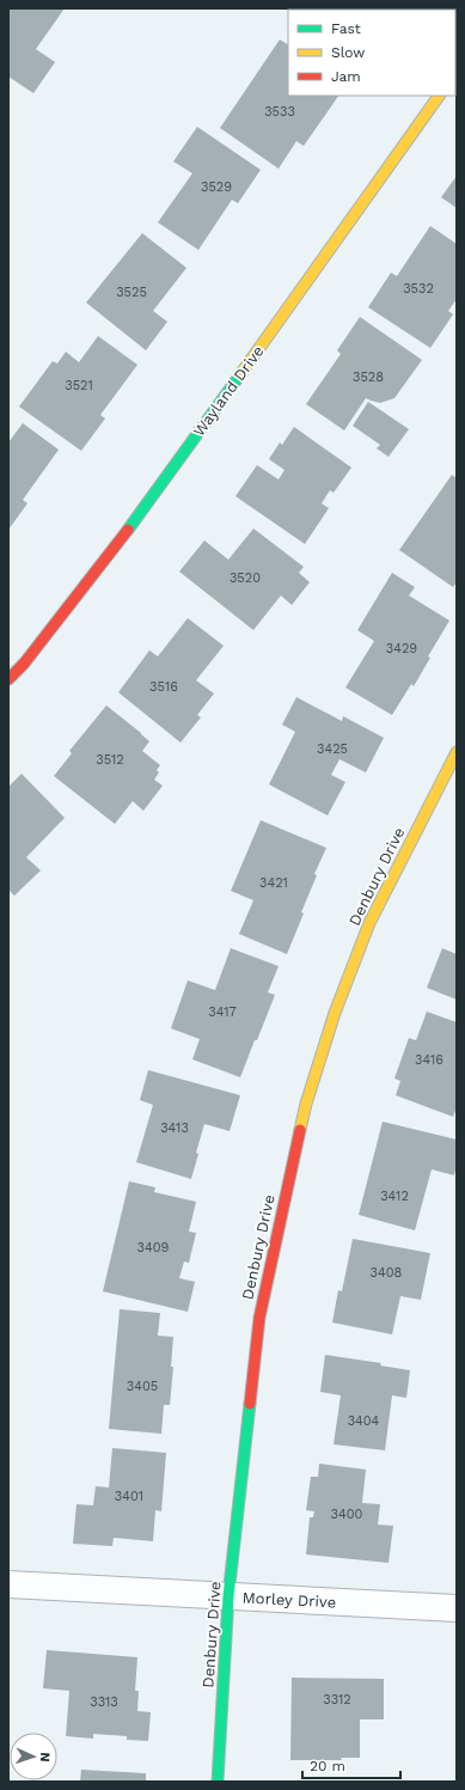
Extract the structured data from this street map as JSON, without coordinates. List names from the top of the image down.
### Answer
{
  "streets": {
    "street": ["Wayland Drive", "Denbury Drive", "Morley Drive"]
  },
  "crossings": [
    ["Denbury Drive", "Morley Drive"]
  ],
  "house_numbers": [
    "3533",
    "3529",
    "3532",
    "3525",
    "3528",
    "3521",
    "3520",
    "3429",
    "3516",
    "3425",
    "3512",
    "3421",
    "3417",
    "3416",
    "3413",
    "3412",
    "3409",
    "3408",
    "3405",
    "3404",
    "3401",
    "3400",
    "3312",
    "3313"
  ],
  "legend": ["Fast", "Slow", "Jam"],
  "scale_bar": "20 m",
  "north": "right"
}
